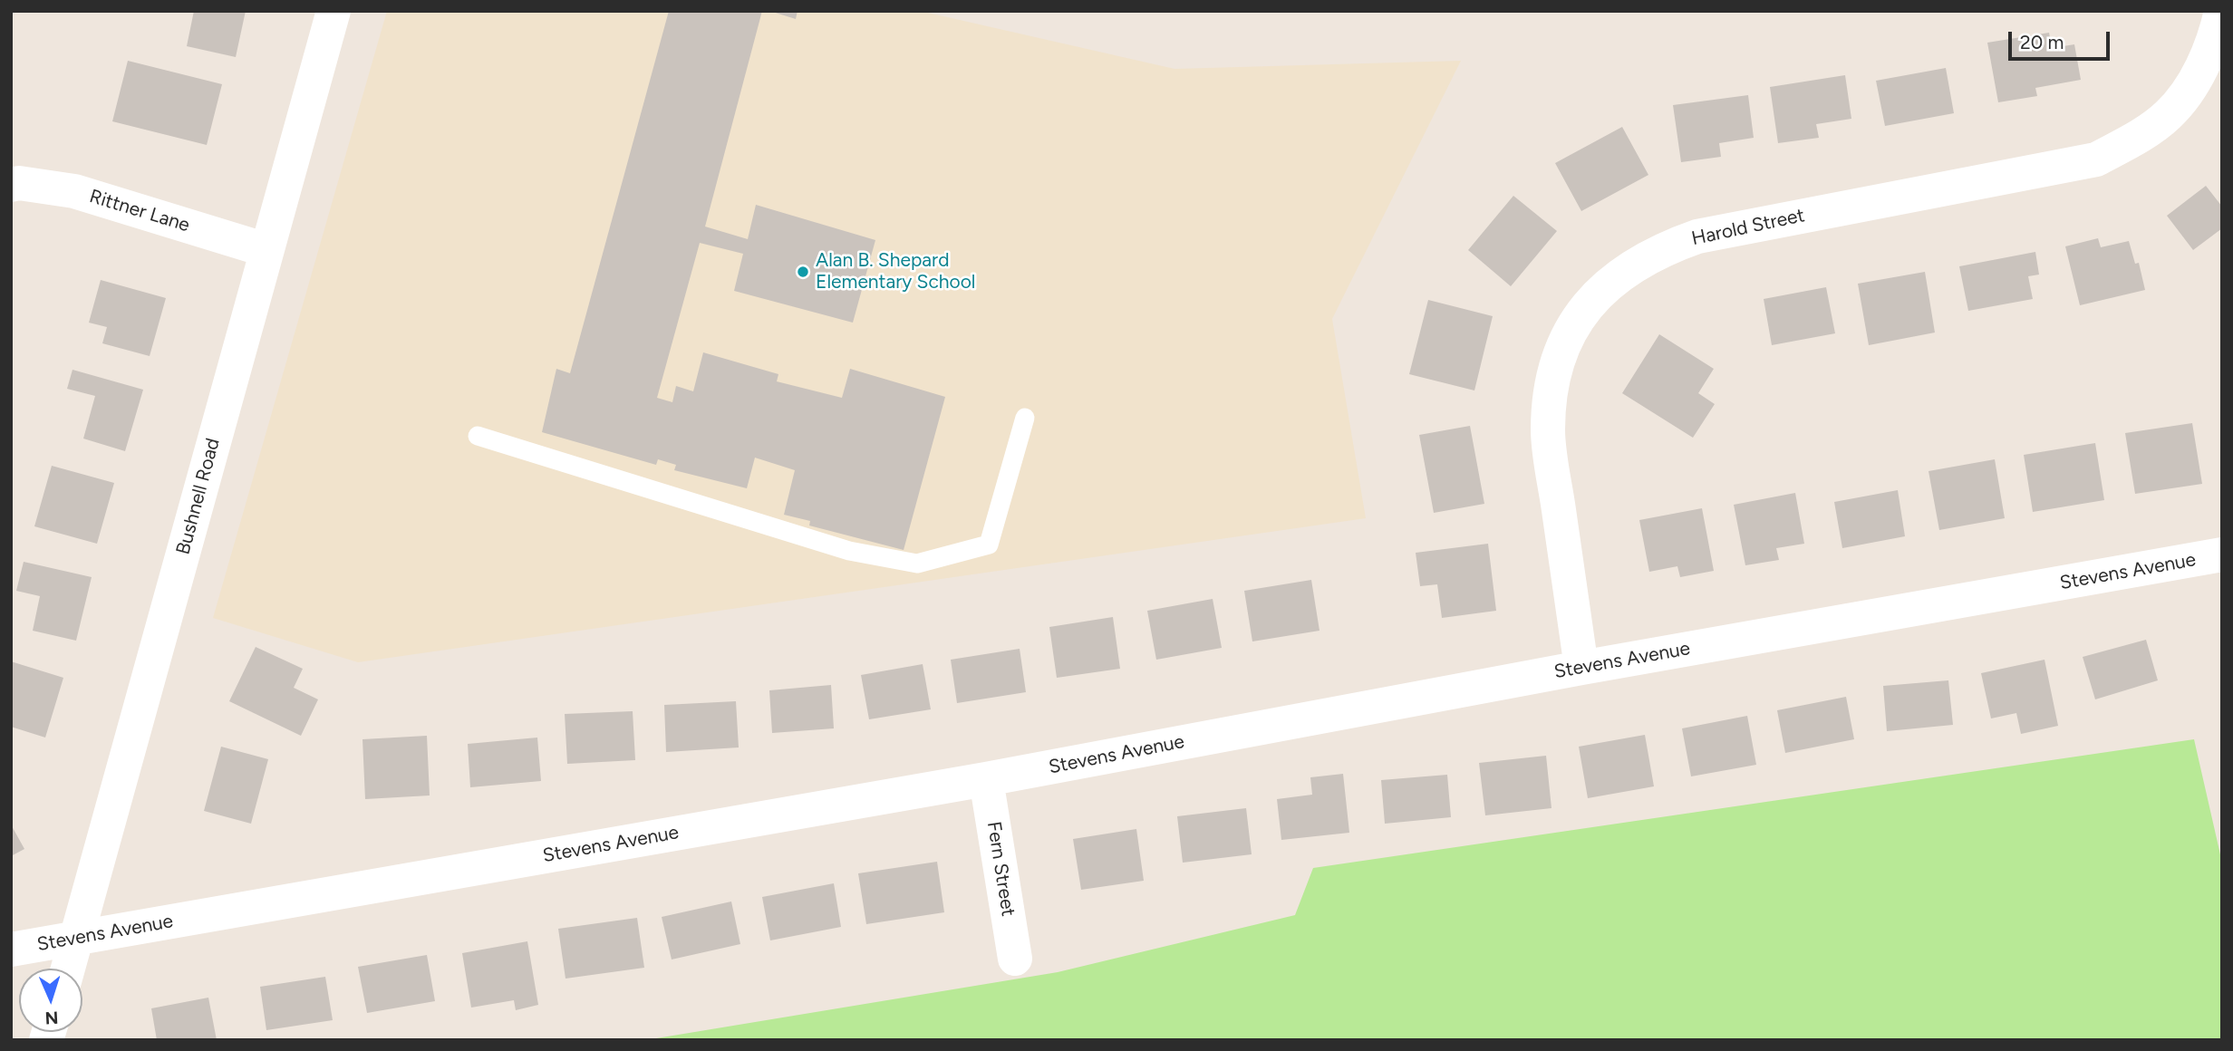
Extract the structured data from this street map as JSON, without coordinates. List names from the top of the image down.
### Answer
{
  "streets": {
    "street": [
      "Rittner Lane",
      "Harold Street",
      "Bushnell Road",
      "Stevens Avenue",
      "Fern Street"
    ]
  },
  "crossings": [
    ["Rittner Lane", "Bushnell Road"],
    ["Harold Street", "Stevens Avenue"],
    ["Bushnell Road", "Stevens Avenue"],
    ["Stevens Avenue", "Fern Street"]
  ],
  "places": ["Alan B. Shepard Elementary School"],
  "scale_bar": "20 m",
  "north": "bottom"
}
